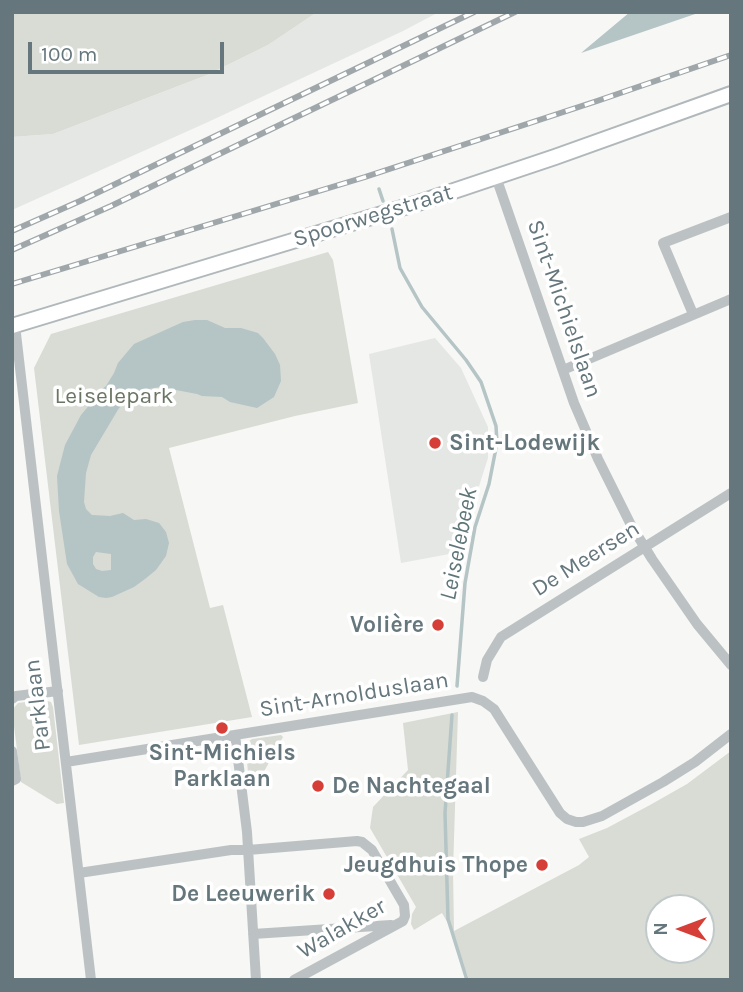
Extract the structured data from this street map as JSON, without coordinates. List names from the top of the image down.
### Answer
{
  "streets": {
    "street": [
      "Spoorwegstraat",
      "Sint-Michielslaan",
      "De Meersen",
      "Sint-Arnolduslaan",
      "Parklaan",
      "Walakker"
    ]
  },
  "crossings": [
    ["Spoorwegstraat", "Sint-Michielslaan"],
    ["Spoorwegstraat", "Parklaan"],
    ["Sint-Michielslaan", "De Meersen"],
    ["Sint-Arnolduslaan", "Parklaan"]
  ],
  "water": ["Leiselebeek"],
  "parks": ["Leiselepark"],
  "places": [
    "Sint-Lodewijk",
    "Volière",
    "Sint-Michiels Parklaan",
    "De Nachtegaal",
    "Jeugdhuis Thope",
    "De Leeuwerik"
  ],
  "scale_bar": "100 m",
  "north": "left"
}
